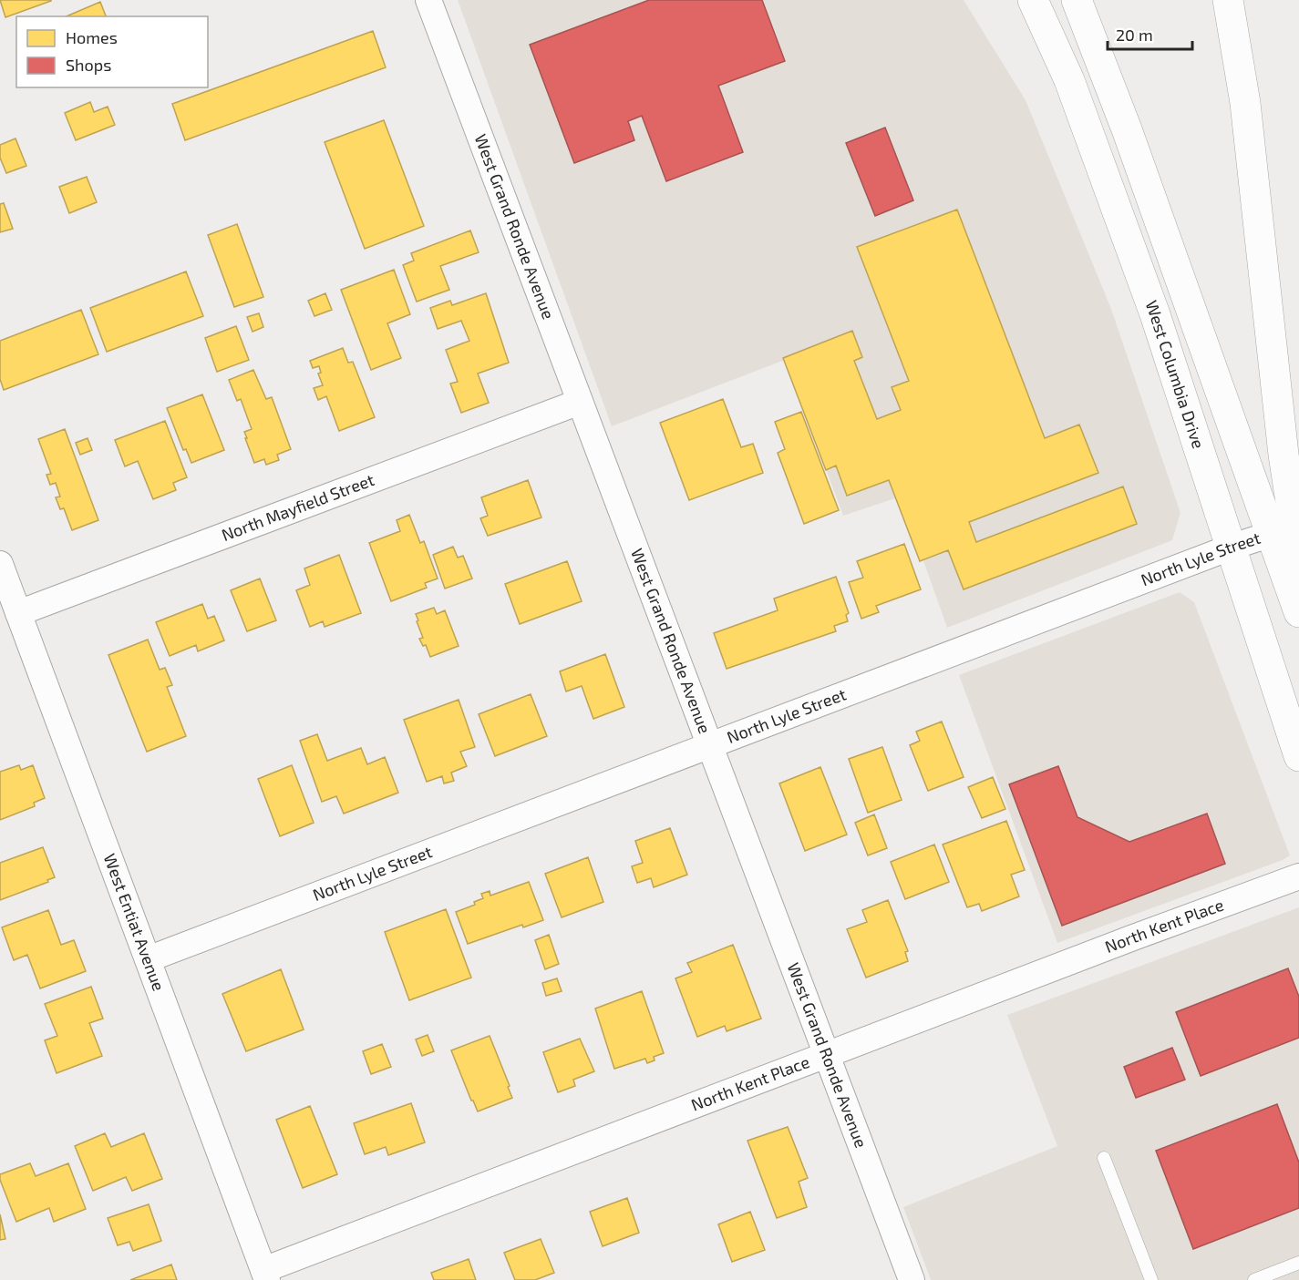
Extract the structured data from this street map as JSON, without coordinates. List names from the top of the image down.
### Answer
{
  "streets": {
    "main road": ["West Columbia Drive"],
    "street": [
      "West Grand Ronde Avenue",
      "North Mayfield Street",
      "North Lyle Street",
      "West Entiat Avenue",
      "North Kent Place"
    ]
  },
  "crossings": [
    ["West Grand Ronde Avenue", "North Mayfield Street"],
    ["West Grand Ronde Avenue", "North Lyle Street"],
    ["West Grand Ronde Avenue", "North Kent Place"],
    ["West Columbia Drive", "North Lyle Street"],
    ["North Mayfield Street", "West Entiat Avenue"],
    ["North Lyle Street", "West Entiat Avenue"],
    ["West Entiat Avenue", "North Kent Place"]
  ],
  "legend": ["Homes", "Shops"],
  "scale_bar": "20 m"
}
